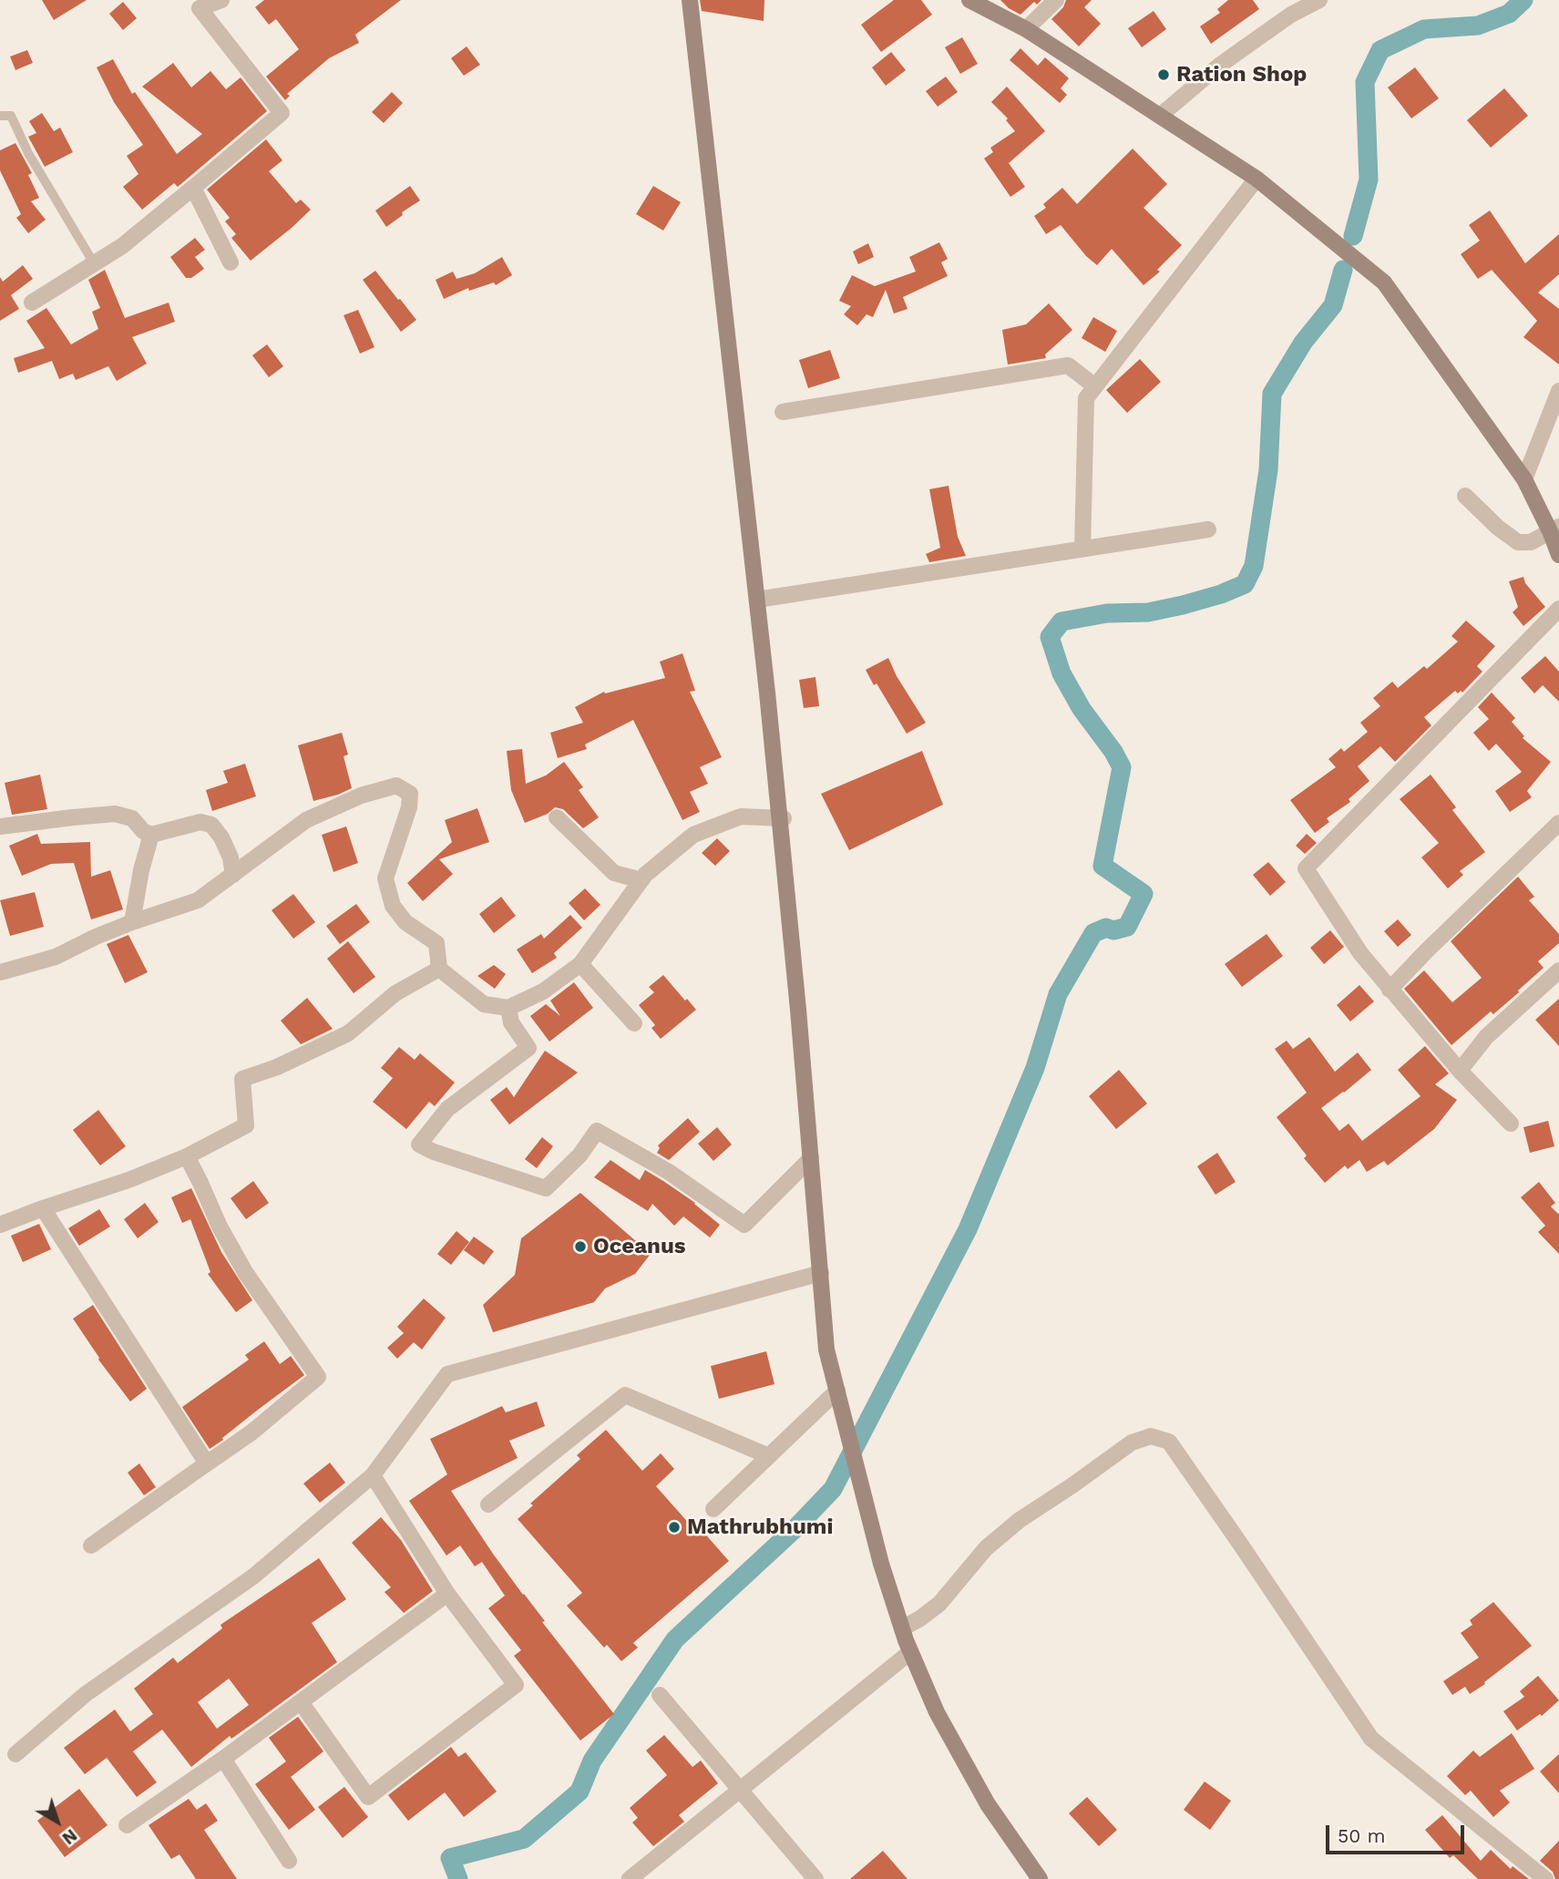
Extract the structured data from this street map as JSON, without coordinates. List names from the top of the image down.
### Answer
{
  "places": ["Ration Shop", "Oceanus", "Mathrubhumi"],
  "scale_bar": "50 m",
  "north": "bottom right"
}
